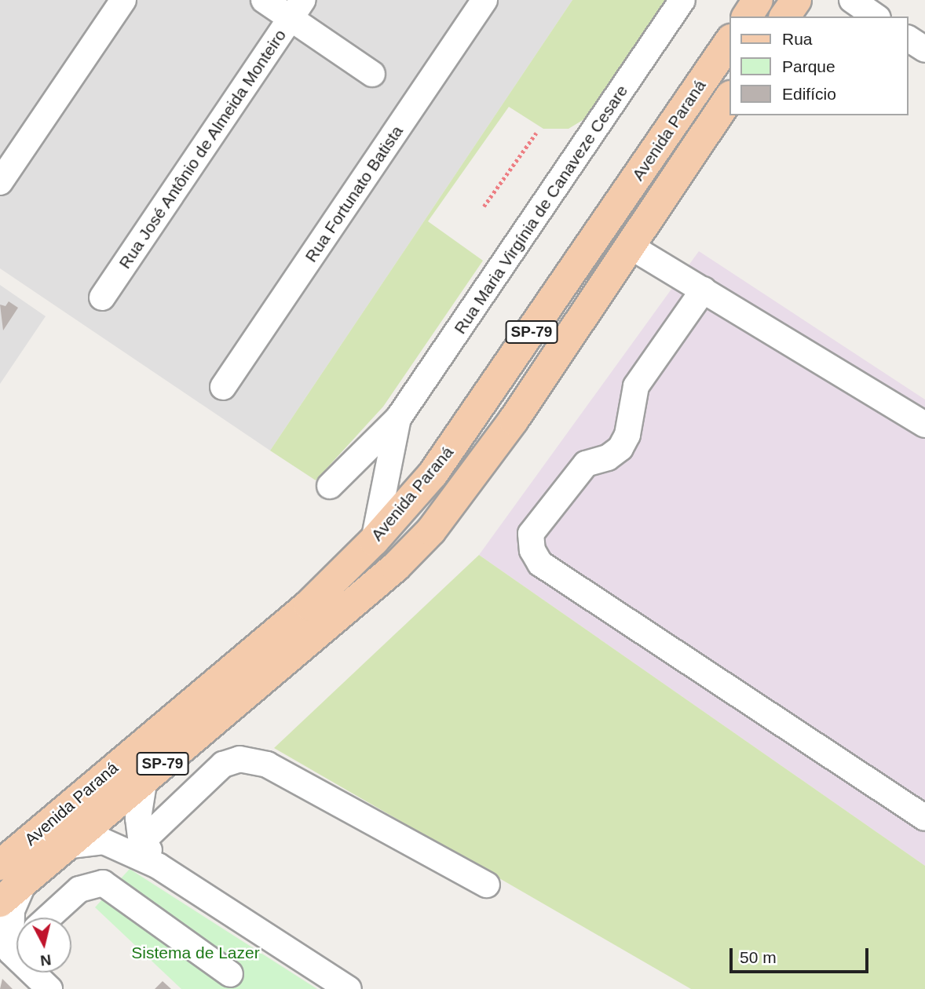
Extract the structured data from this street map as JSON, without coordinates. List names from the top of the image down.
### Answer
{
  "streets": {
    "main road": ["Avenida Paraná", "SP-79"],
    "street": ["Rua José Antônio de Almeida Monteiro", "Rua Fortunato Batista", "Rua Maria Virgínia de Canaveze Cesare"]
  },
  "crossings": [
    ["Avenida Paraná", "Rua Maria Virgínia de Canaveze Cesare"]
  ],
  "parks": ["Sistema de Lazer"],
  "legend": ["Rua", "Parque", "Edifício"],
  "scale_bar": "50 m",
  "north": "bottom"
}
